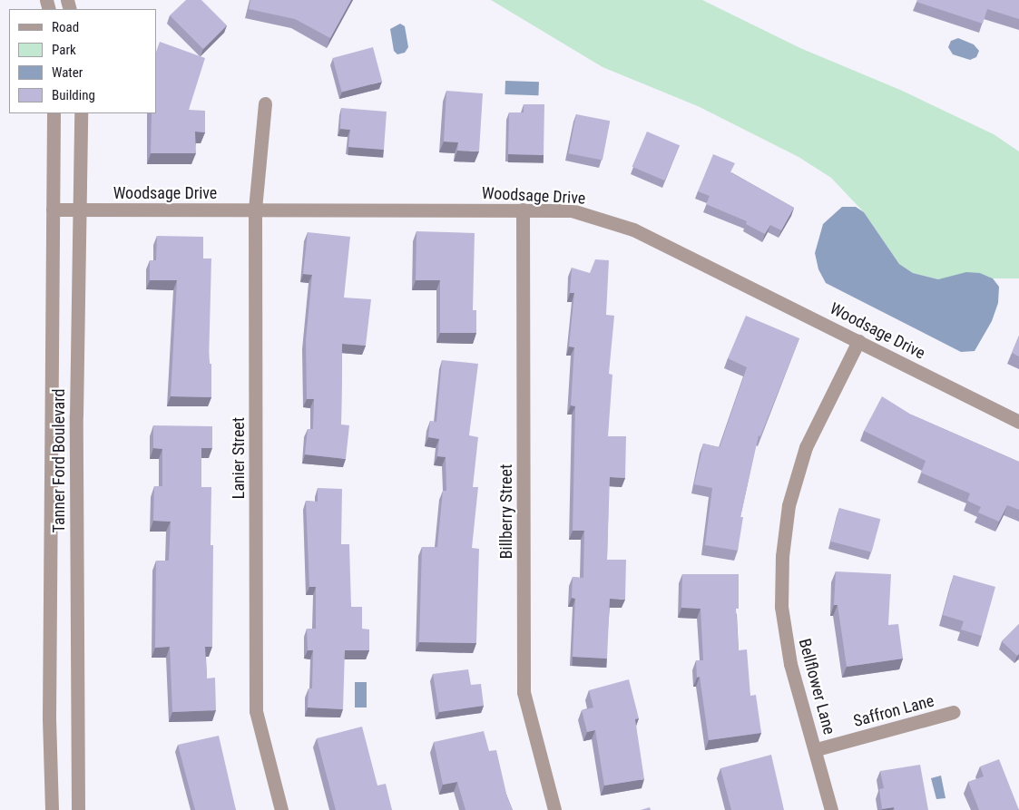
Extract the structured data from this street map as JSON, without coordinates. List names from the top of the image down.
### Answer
{
  "streets": {
    "street": [
      "Woodsage Drive",
      "Lanier Street",
      "Tanner Ford Boulevard",
      "Billberry Street",
      "Bellflower Lane",
      "Saffron Lane"
    ]
  },
  "crossings": [
    ["Woodsage Drive", "Lanier Street"],
    ["Woodsage Drive", "Tanner Ford Boulevard"],
    ["Woodsage Drive", "Billberry Street"],
    ["Woodsage Drive", "Bellflower Lane"],
    ["Bellflower Lane", "Saffron Lane"]
  ],
  "legend": [
    "Road",
    "Park",
    "Water",
    "Building"
  ]
}
